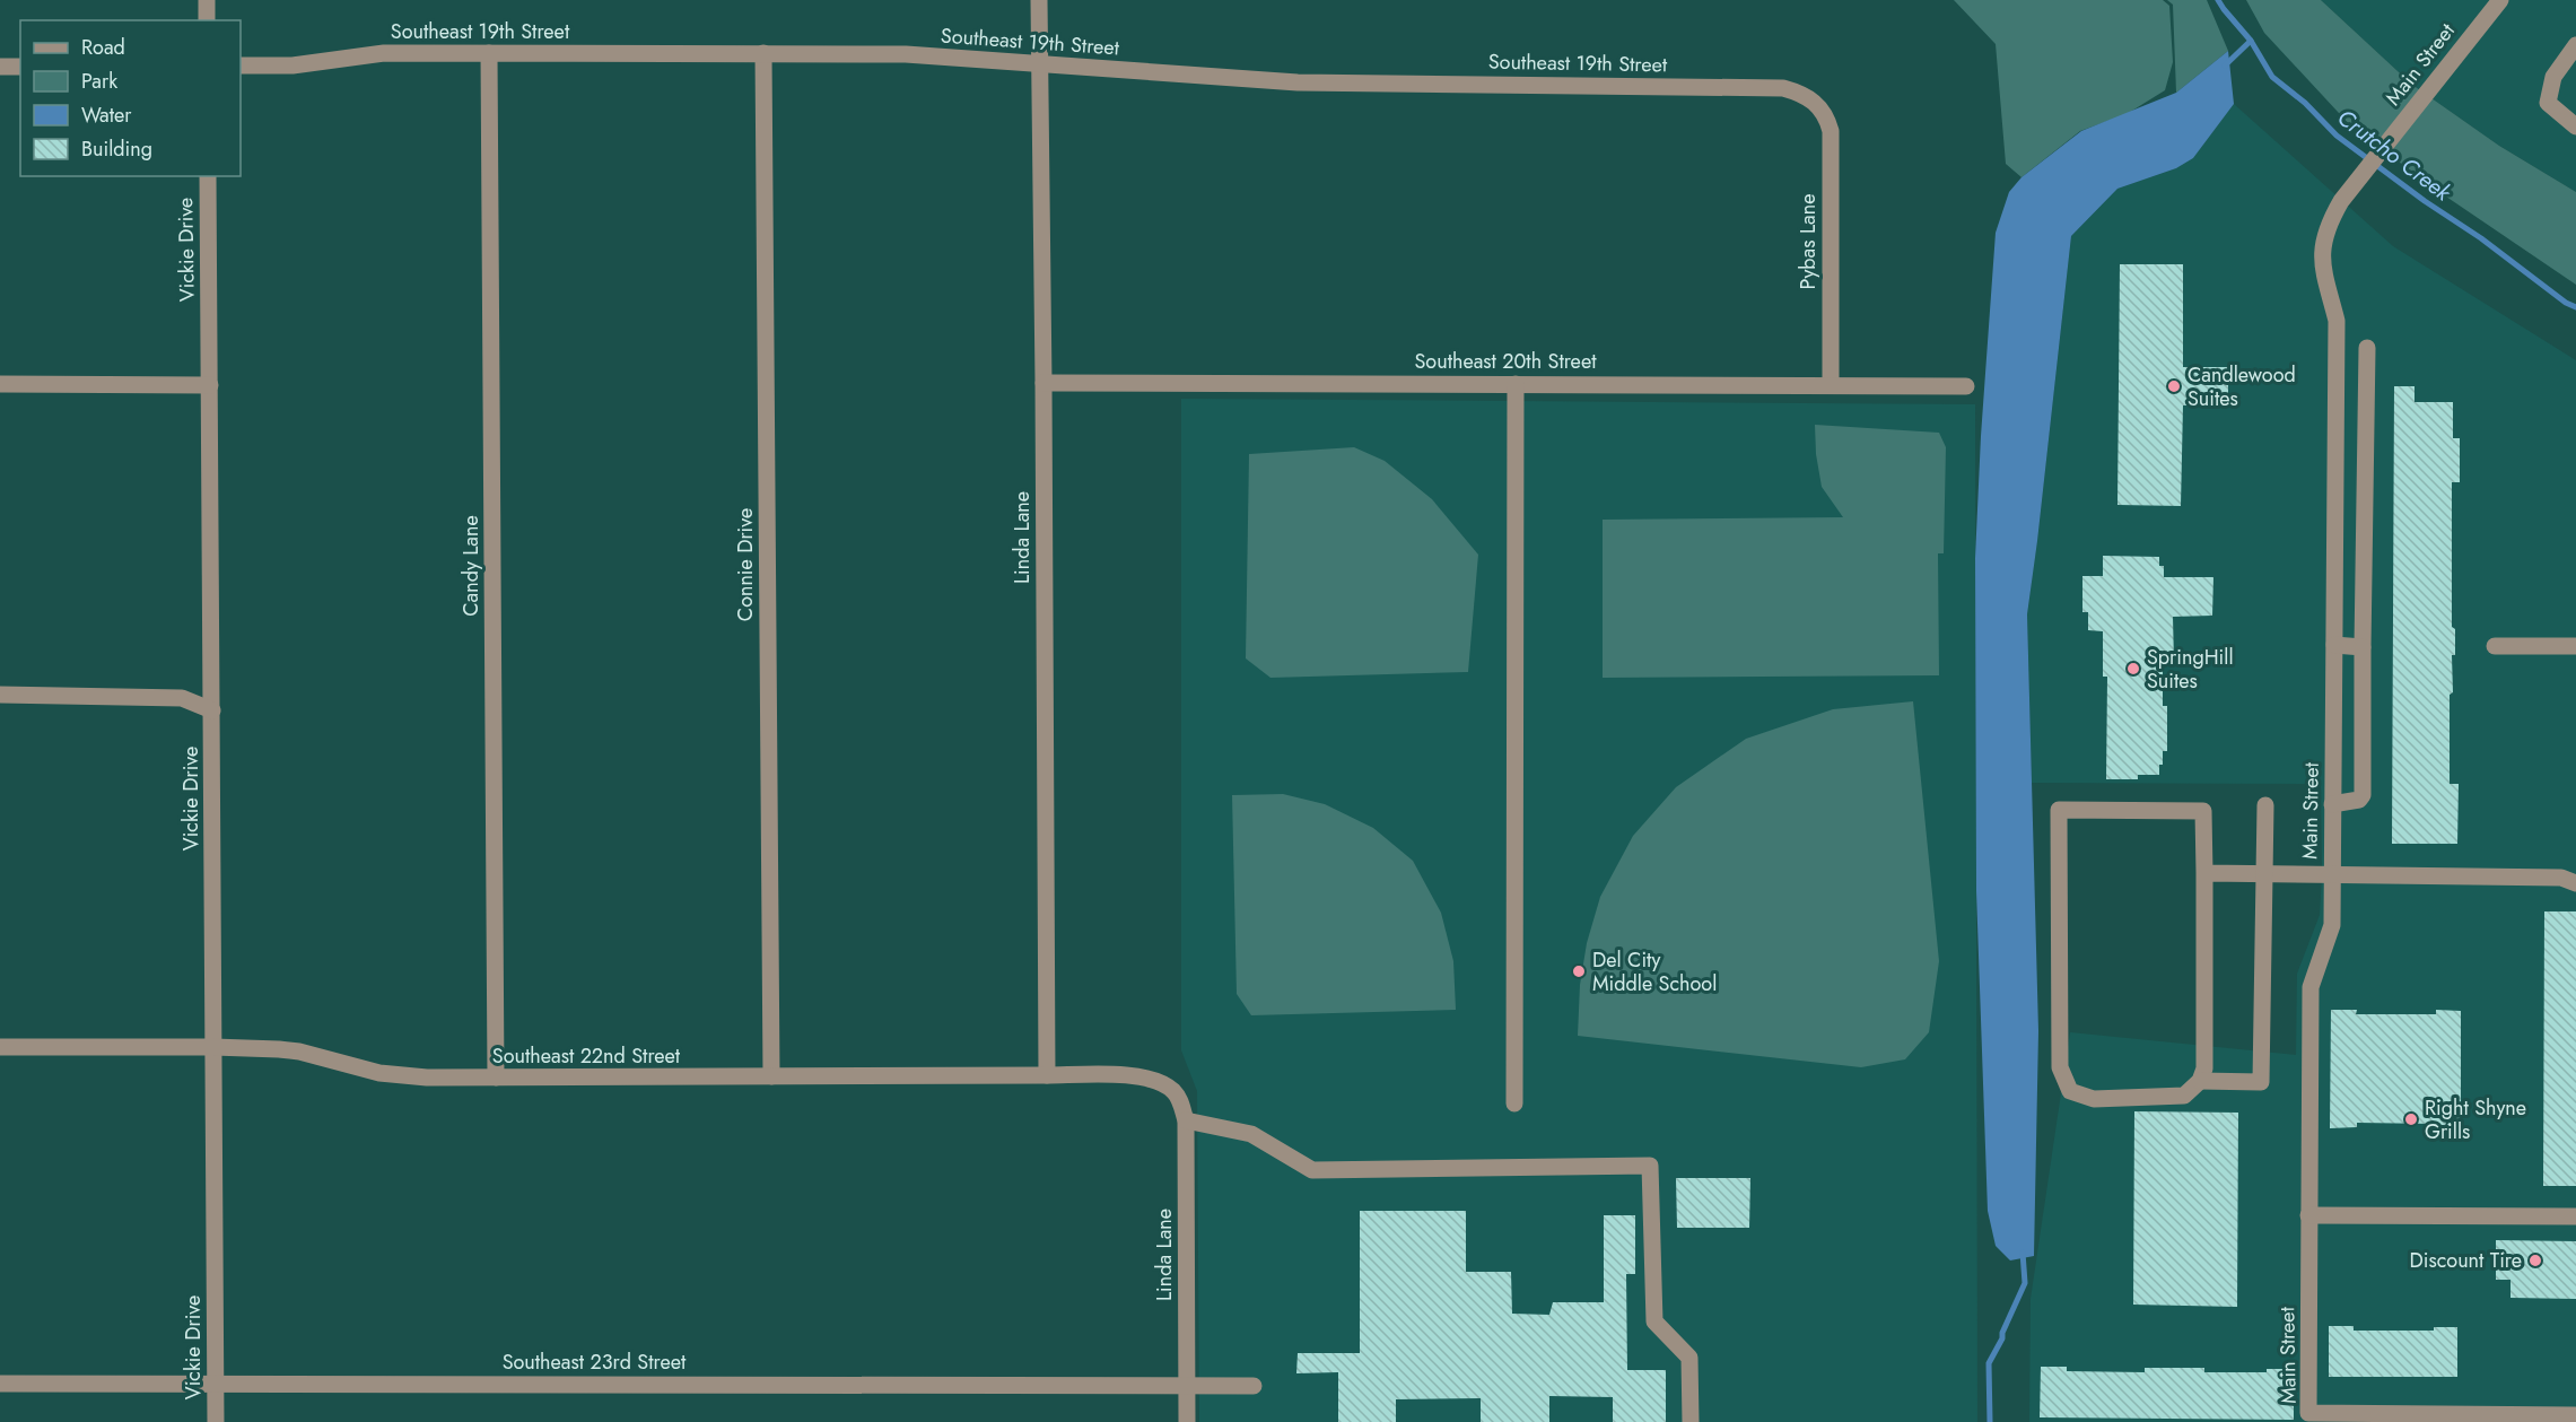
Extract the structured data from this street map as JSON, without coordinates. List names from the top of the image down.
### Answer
{
  "streets": {
    "street": [
      "Southeast 19th Street",
      "Main Street",
      "Pybas Lane",
      "Vickie Drive",
      "Southeast 20th Street",
      "Linda Lane",
      "Connie Drive",
      "Candy Lane",
      "Southeast 22nd Street",
      "Southeast 23rd Street"
    ]
  },
  "crossings": [
    ["Southeast 19th Street", "Pybas Lane"],
    ["Southeast 19th Street", "Linda Lane"],
    ["Southeast 19th Street", "Connie Drive"],
    ["Southeast 19th Street", "Candy Lane"],
    ["Pybas Lane", "Southeast 20th Street"],
    ["Vickie Drive", "Southeast 22nd Street"],
    ["Vickie Drive", "Southeast 23rd Street"],
    ["Southeast 20th Street", "Linda Lane"],
    ["Linda Lane", "Southeast 22nd Street"],
    ["Linda Lane", "Southeast 23rd Street"],
    ["Connie Drive", "Southeast 22nd Street"],
    ["Candy Lane", "Southeast 22nd Street"]
  ],
  "water": ["Crutcho Creek"],
  "places": [
    "Candlewood Suites",
    "SpringHill Suites",
    "Del City Middle School",
    "Right Shyne Grills",
    "Discount Tire"
  ],
  "legend": [
    "Road",
    "Park",
    "Water",
    "Building"
  ]
}
